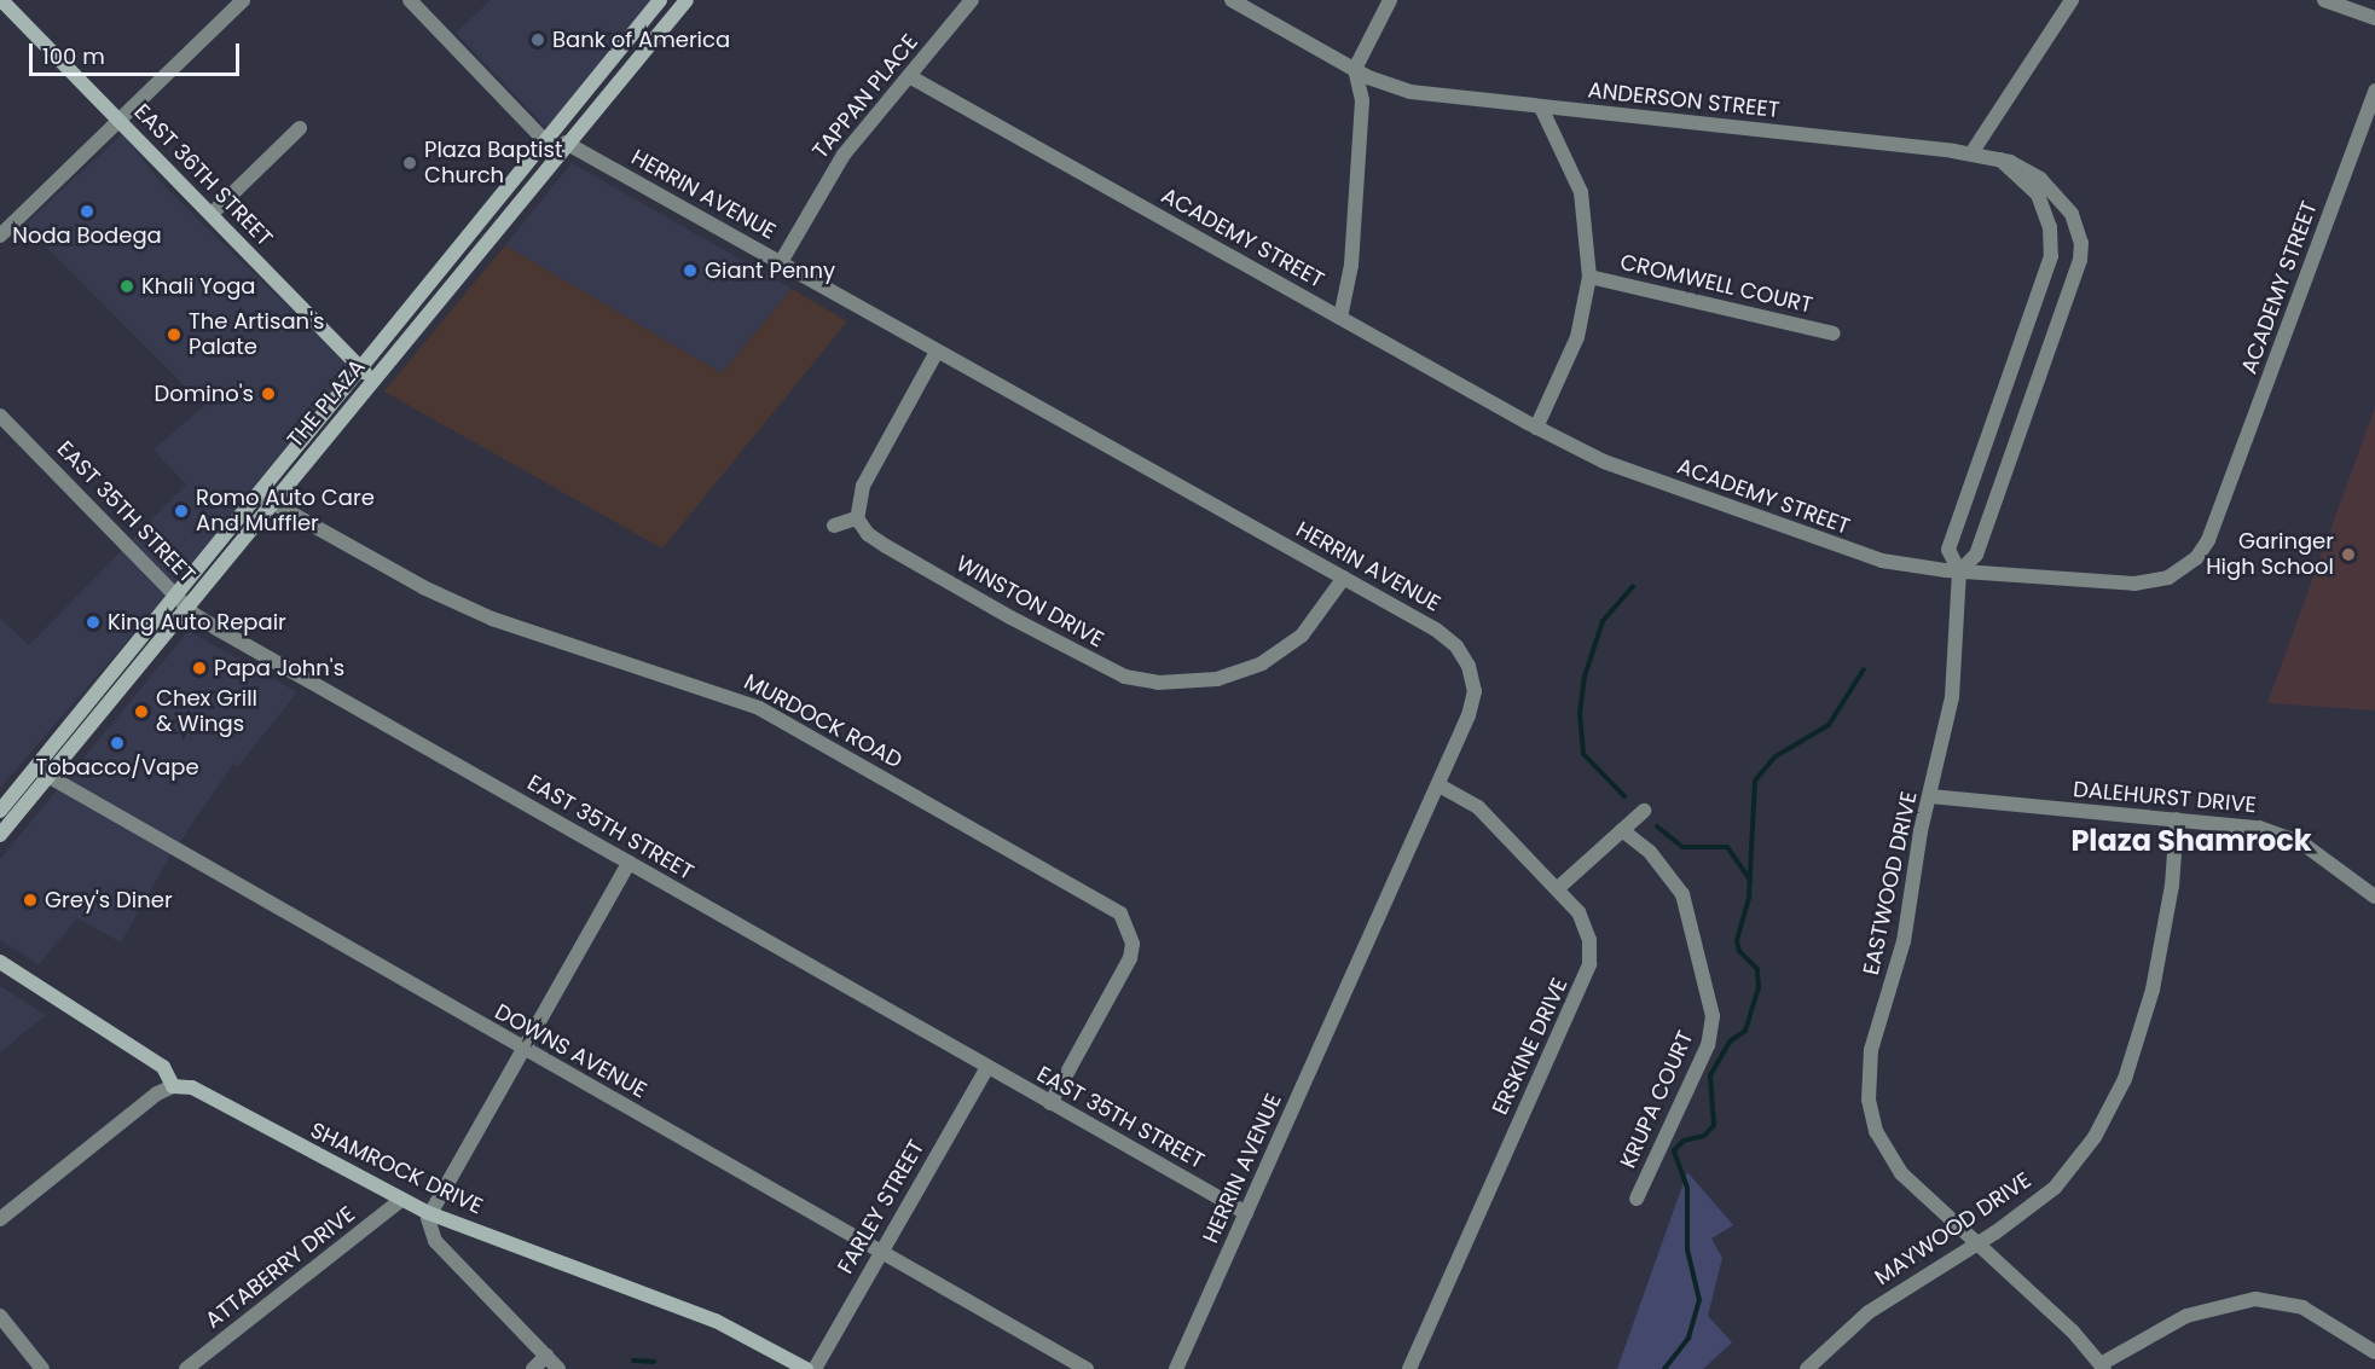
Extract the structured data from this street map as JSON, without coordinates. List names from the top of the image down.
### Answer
{
  "streets": {
    "main road": ["EAST 36TH STREET", "THE PLAZA", "SHAMROCK DRIVE"],
    "street": [
      "TAPPAN PLACE",
      "ANDERSON STREET",
      "HERRIN AVENUE",
      "ACADEMY STREET",
      "CROMWELL COURT",
      "EAST 35TH STREET",
      "WINSTON DRIVE",
      "MURDOCK ROAD",
      "DALEHURST DRIVE",
      "EASTWOOD DRIVE",
      "ERSKINE DRIVE",
      "DOWNS AVENUE",
      "KRUPA COURT",
      "FARLEY STREET",
      "MAYWOOD DRIVE",
      "ATTABERRY DRIVE"
    ]
  },
  "crossings": [
    ["TAPPAN PLACE", "HERRIN AVENUE"],
    ["TAPPAN PLACE", "ACADEMY STREET"],
    ["EAST 36TH STREET", "THE PLAZA"],
    ["HERRIN AVENUE", "THE PLAZA"],
    ["HERRIN AVENUE", "EAST 35TH STREET"],
    ["HERRIN AVENUE", "WINSTON DRIVE"],
    ["HERRIN AVENUE", "ERSKINE DRIVE"],
    ["ACADEMY STREET", "EASTWOOD DRIVE"],
    ["THE PLAZA", "EAST 35TH STREET"],
    ["THE PLAZA", "MURDOCK ROAD"],
    ["THE PLAZA", "DOWNS AVENUE"],
    ["EAST 35TH STREET", "MURDOCK ROAD"],
    ["EAST 35TH STREET", "FARLEY STREET"],
    ["DALEHURST DRIVE", "EASTWOOD DRIVE"],
    ["DALEHURST DRIVE", "MAYWOOD DRIVE"],
    ["EASTWOOD DRIVE", "MAYWOOD DRIVE"],
    ["DOWNS AVENUE", "FARLEY STREET"],
    ["SHAMROCK DRIVE", "ATTABERRY DRIVE"]
  ],
  "districts": ["Plaza Shamrock"],
  "places": [
    "Bank of America",
    "Plaza Baptist Church",
    "Noda Bodega",
    "Giant Penny",
    "Khali Yoga",
    "The Artisan's Palate",
    "Domino's",
    "Romo Auto Care And Muffler",
    "Garinger High School",
    "King Auto Repair",
    "Papa John's",
    "Chex Grill & Wings",
    "Tobacco/Vape",
    "Grey's Diner"
  ],
  "scale_bar": "100 m"
}
